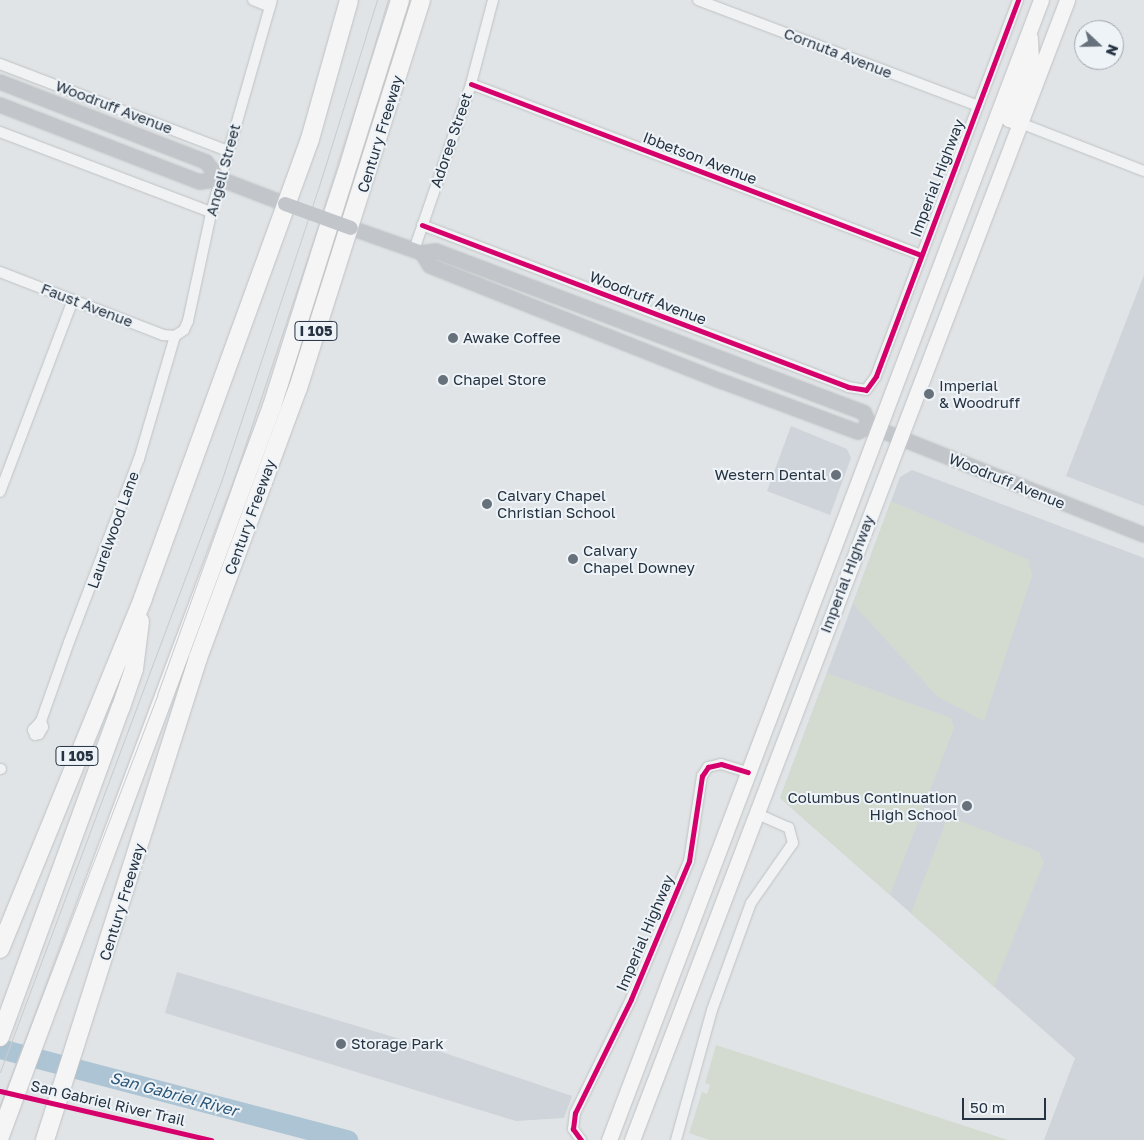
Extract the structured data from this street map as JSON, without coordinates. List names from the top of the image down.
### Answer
{
  "streets": {
    "highway": ["Century Freeway", "I 105"],
    "main road": ["Woodruff Avenue", "Imperial Highway"],
    "street": [
      "Cornuta Avenue",
      "Adoree Street",
      "Ibbetson Avenue",
      "Angell Street",
      "Faust Avenue",
      "Laurelwood Lane"
    ],
    "cycle path": ["San Gabriel River Trail"]
  },
  "crossings": [
    ["Cornuta Avenue", "Imperial Highway"],
    ["Woodruff Avenue", "Adoree Street"],
    ["Woodruff Avenue", "Angell Street"],
    ["Woodruff Avenue", "Imperial Highway"],
    ["Adoree Street", "Ibbetson Avenue"],
    ["Ibbetson Avenue", "Imperial Highway"],
    ["Angell Street", "Faust Avenue"],
    ["Angell Street", "Laurelwood Lane"],
    ["Faust Avenue", "Laurelwood Lane"]
  ],
  "water": ["San Gabriel River"],
  "places": [
    "Awake Coffee",
    "Chapel Store",
    "Imperial & Woodruff",
    "Western Dental",
    "Calvary Chapel Christian School",
    "Calvary Chapel Downey",
    "Columbus Continuation High School",
    "Storage Park"
  ],
  "scale_bar": "50 m",
  "north": "right"
}
